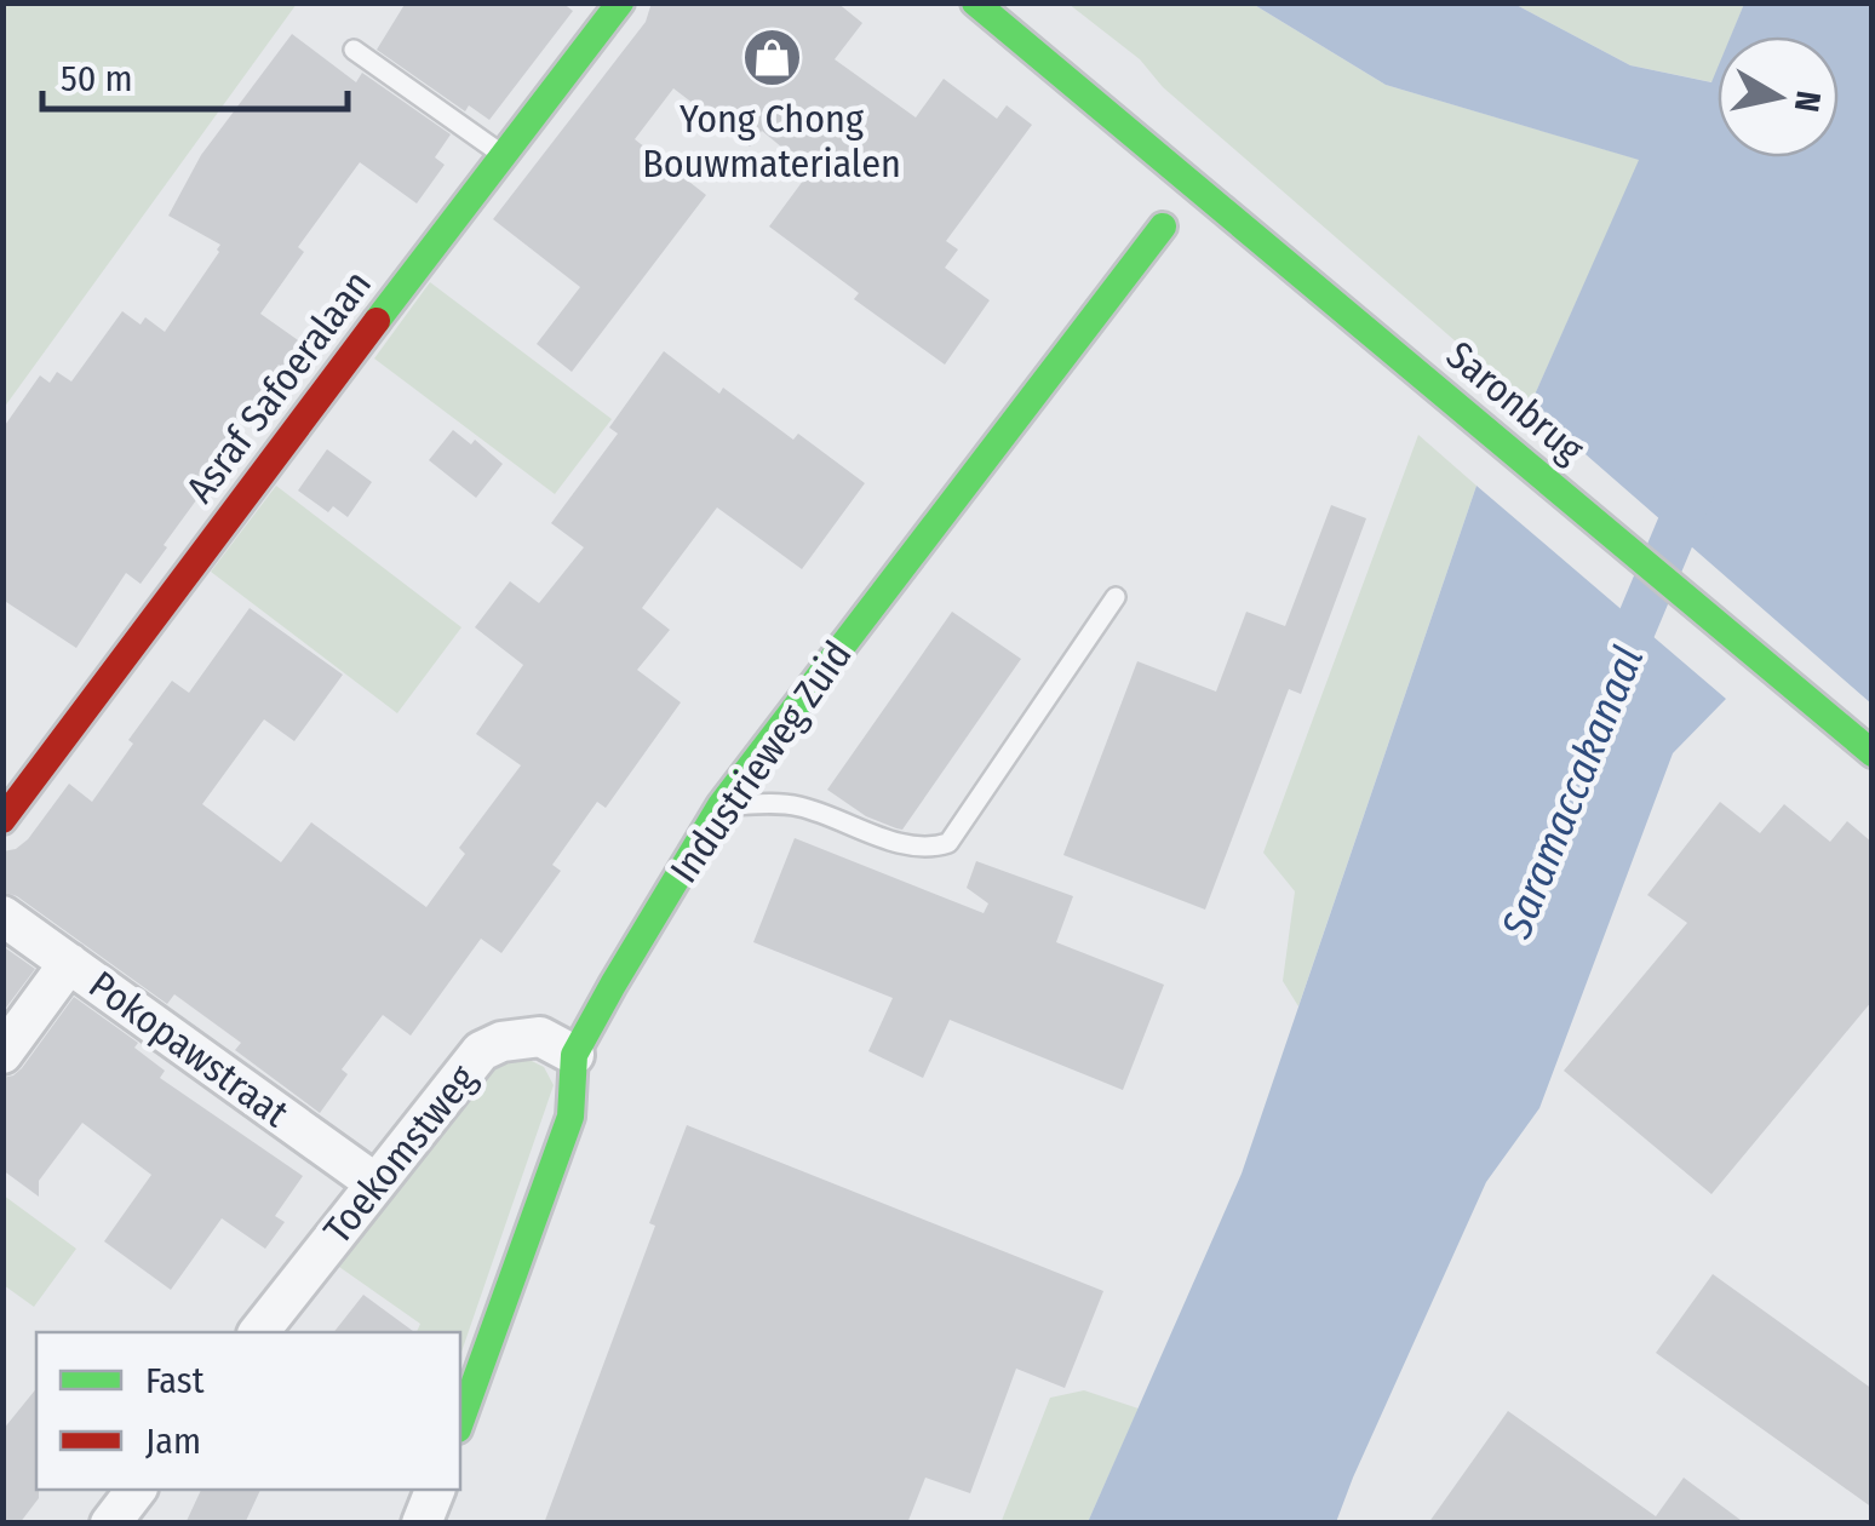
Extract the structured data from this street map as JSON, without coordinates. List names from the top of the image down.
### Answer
{
  "streets": {
    "street": [
      "Asraf Safoeralaan",
      "Saronbrug",
      "Industrieweg Zuid",
      "Pokopawstraat",
      "Toekomstweg"
    ]
  },
  "crossings": [
    ["Industrieweg Zuid", "Toekomstweg"],
    ["Pokopawstraat", "Toekomstweg"]
  ],
  "water": ["Saramaccakanaal"],
  "places": {
    "shop": ["Yong Chong Bouwmaterialen"]
  },
  "legend": ["Fast", "Jam"],
  "scale_bar": "50 m",
  "north": "right"
}
